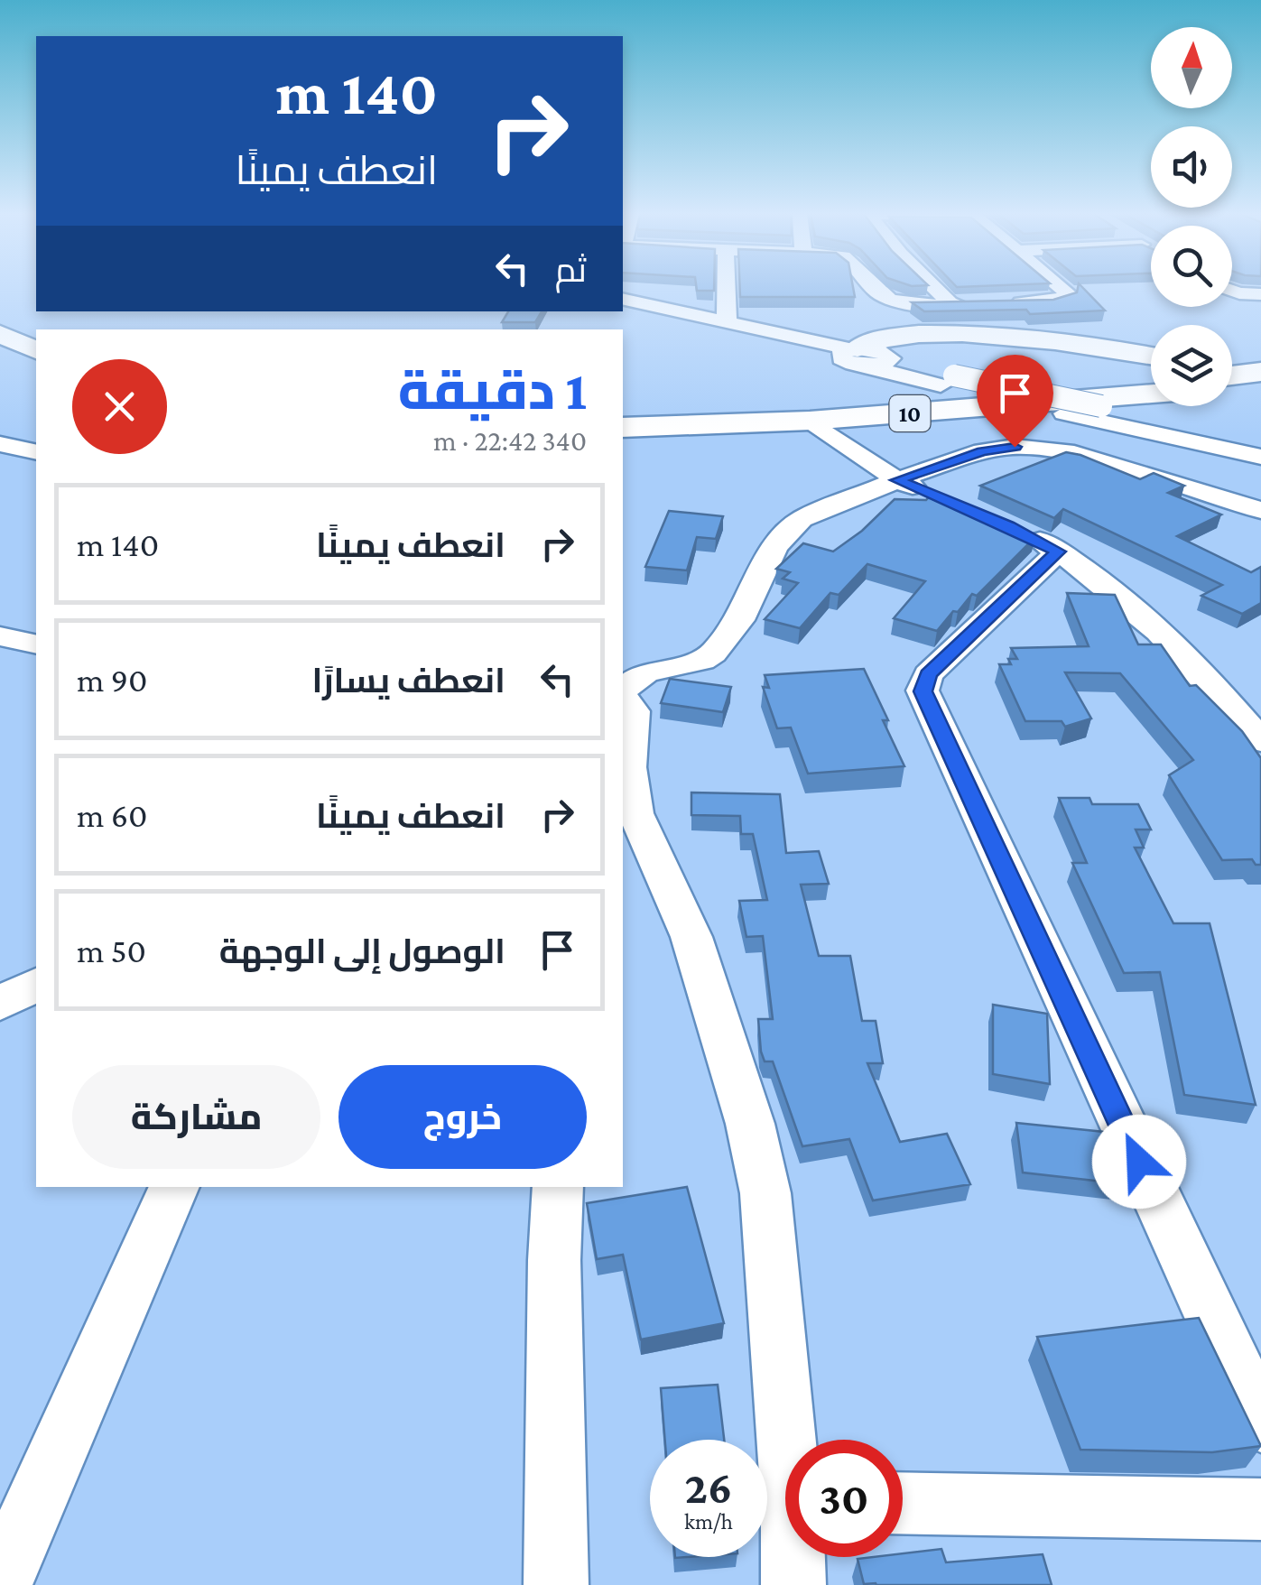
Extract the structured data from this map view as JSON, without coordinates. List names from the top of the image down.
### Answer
{
  "streets": {
    "highway": ["10"]
  },
  "north": "top",
  "page": {
    "turn": ["140 m", "انعطف يمينًا"],
    "then": "ثم",
    "heading": ["1 دقيقة", "340 m · 22:42"],
    "list": [
      {
        "name": "انعطف يمينًا",
        "value": "140 m"
      },
      {
        "name": "انعطف يسارًا",
        "value": "90 m"
      },
      {
        "name": "انعطف يمينًا",
        "value": "60 m"
      },
      {
        "name": "الوصول إلى الوجهة",
        "value": "50 m"
      }
    ],
    "buttons": ["خروج", "مشاركة"],
    "speed": "26 km/h",
    "limit": "30"
  }
}
